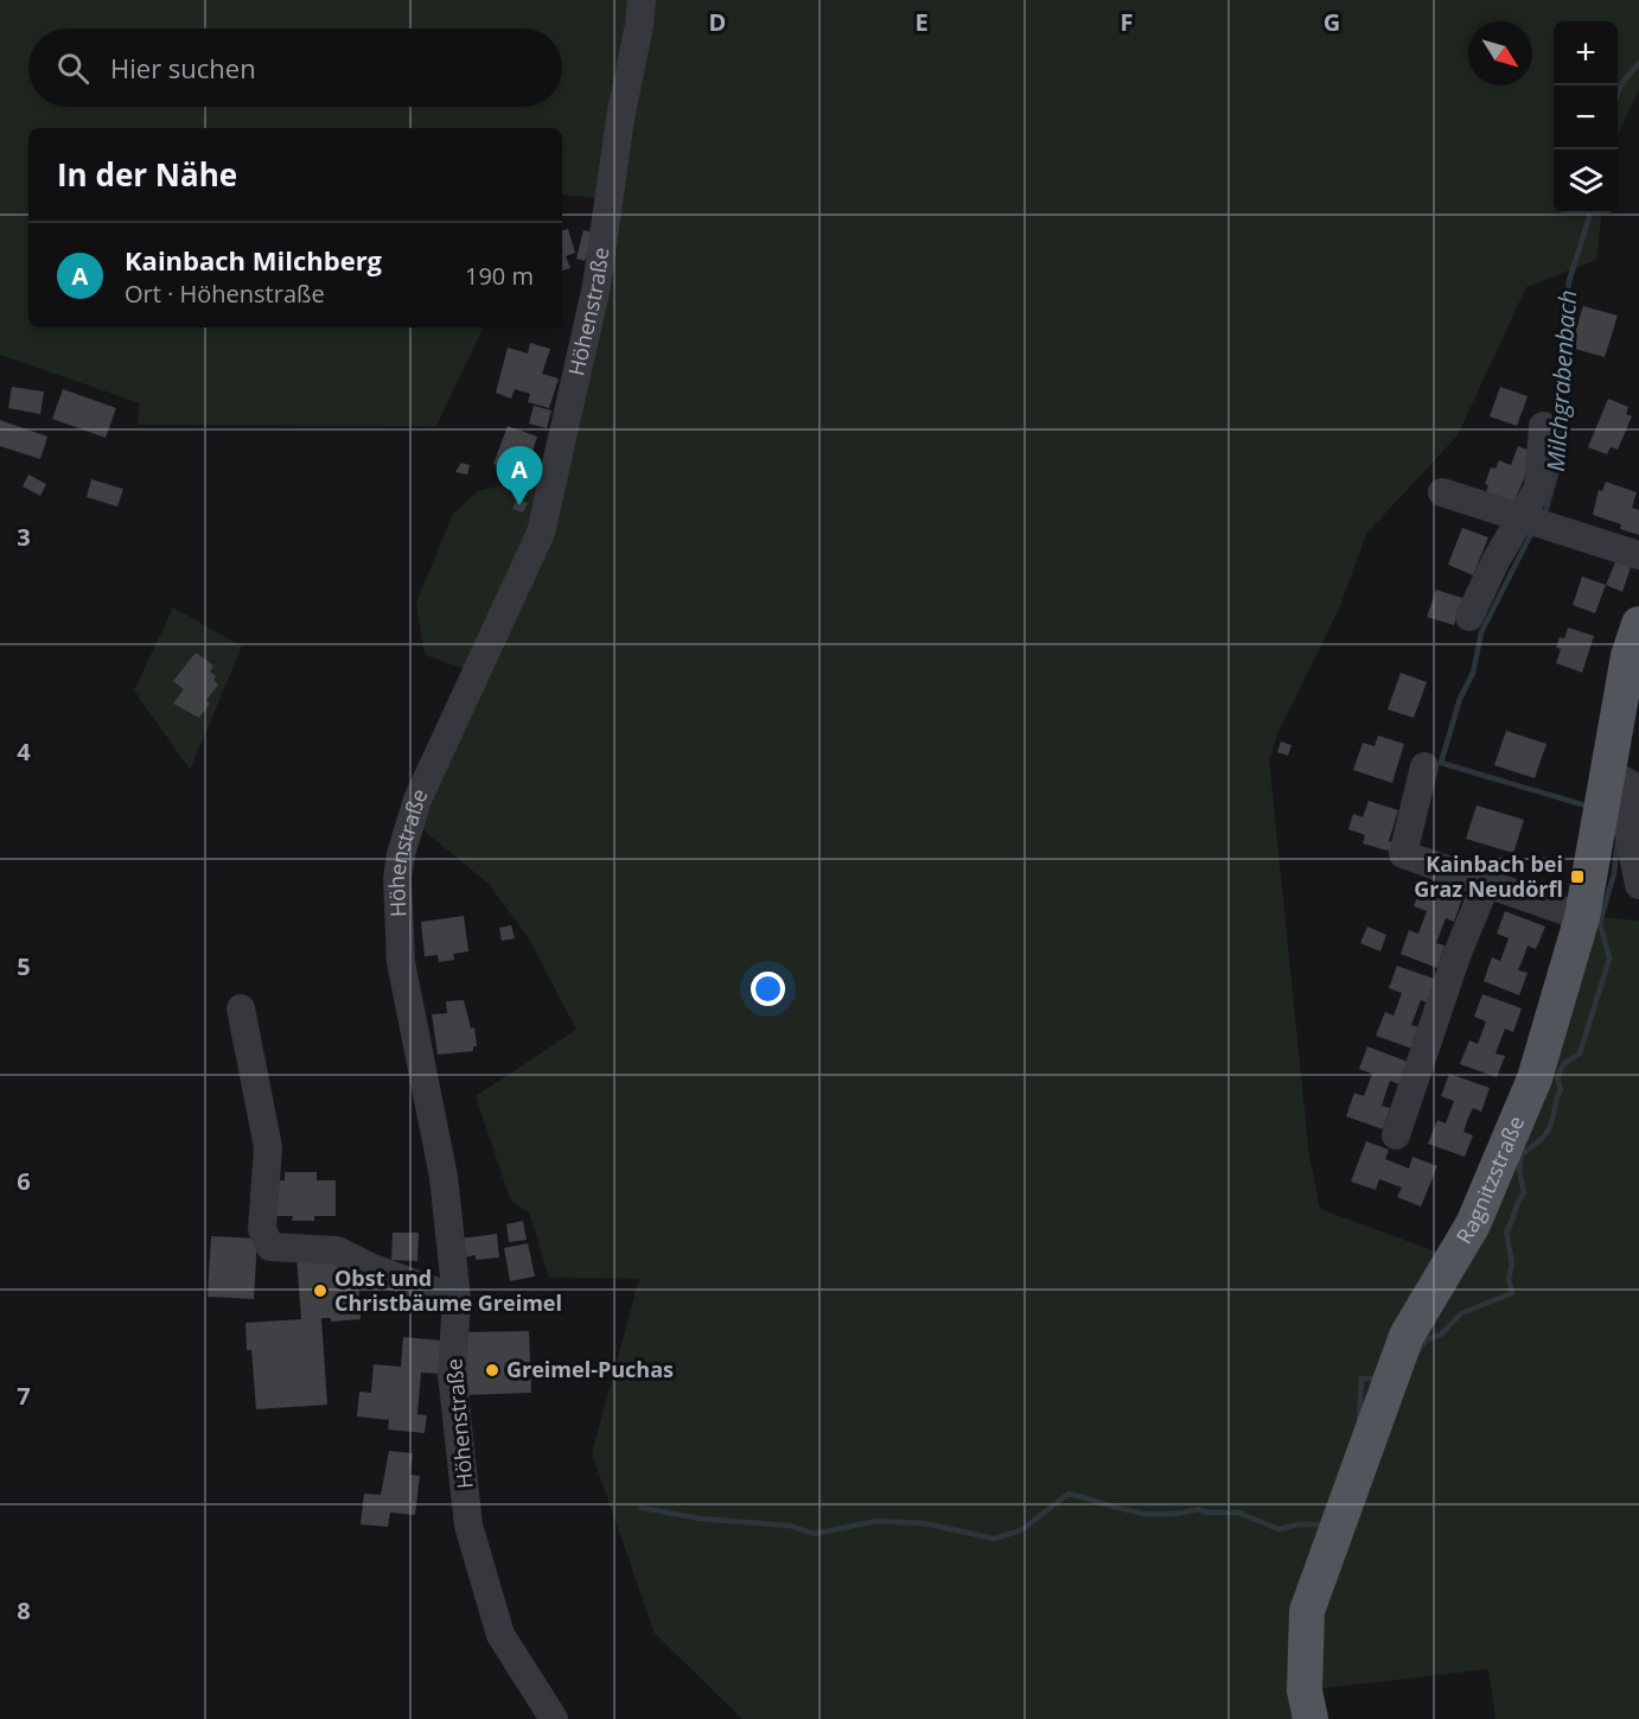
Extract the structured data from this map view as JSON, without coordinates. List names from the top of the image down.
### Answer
{
  "streets": {
    "main road": ["Ragnitzstraße"],
    "street": ["Höhenstraße"]
  },
  "water": ["Milchgrabenbach"],
  "places": {
    "transit": ["Kainbach bei Graz Neudörfl"],
    "other": ["Obst und Christbäume Greimel", "Greimel-Puchas"]
  },
  "north": "bottom right",
  "page": {
    "map_buttons": ["+", "−"],
    "search": "Hier suchen",
    "heading": "In der Nähe",
    "list": [
      {
        "mark": "A",
        "name": "Kainbach Milchberg",
        "note": "Ort · Höhenstraße",
        "value": "190 m"
      }
    ],
    "pins": "A"
  },
  "grid": {
    "columns": [
      "D",
      "E",
      "F",
      "G"
    ],
    "rows": [
      "3",
      "4",
      "5",
      "6",
      "7",
      "8"
    ]
  }
}
